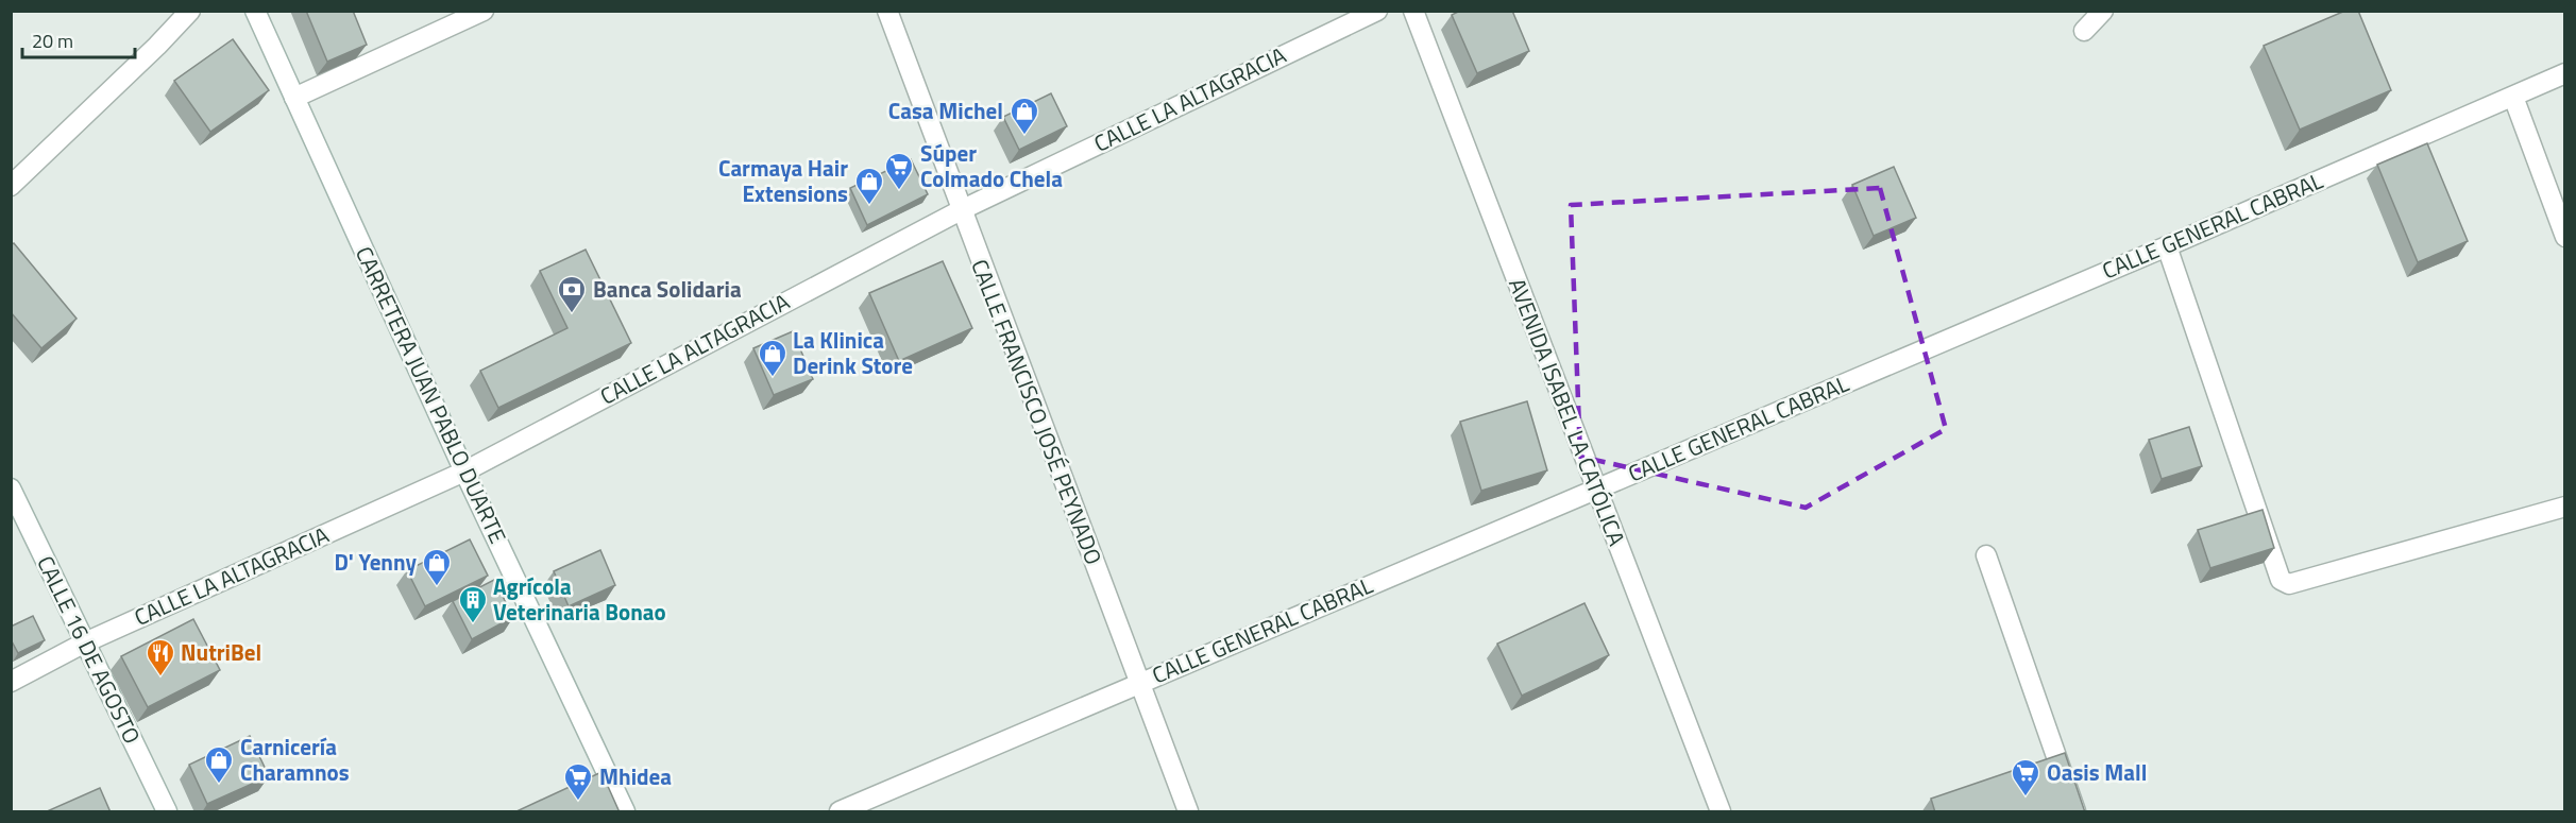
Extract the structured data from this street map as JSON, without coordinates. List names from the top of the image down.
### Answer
{
  "streets": {
    "street": [
      "CALLE LA ALTAGRACIA",
      "CALLE GENERAL CABRAL",
      "CARRETERA JUAN PABLO DUARTE",
      "CALLE FRANCISCO JOSÉ PEYNADO",
      "AVENIDA ISABEL LA CATÓLICA",
      "CALLE 16 DE AGOSTO"
    ]
  },
  "crossings": [
    ["CALLE LA ALTAGRACIA", "CARRETERA JUAN PABLO DUARTE"],
    ["CALLE LA ALTAGRACIA", "CALLE FRANCISCO JOSÉ PEYNADO"],
    ["CALLE LA ALTAGRACIA", "CALLE 16 DE AGOSTO"],
    ["CALLE GENERAL CABRAL", "CALLE FRANCISCO JOSÉ PEYNADO"],
    ["CALLE GENERAL CABRAL", "AVENIDA ISABEL LA CATÓLICA"]
  ],
  "places": {
    "shop": [
      "Casa Michel",
      "Carmaya Hair Extensions",
      "La Klinica Derink Store",
      "D' Yenny",
      "Carnicería Charamnos"
    ],
    "supermarket": ["Súper Colmado Chela", "Oasis Mall", "Mhidea"],
    "bank": ["Banca Solidaria"],
    "building": ["Agrícola Veterinaria Bonao"],
    "restaurant": ["NutriBel"]
  },
  "scale_bar": "20 m"
}
